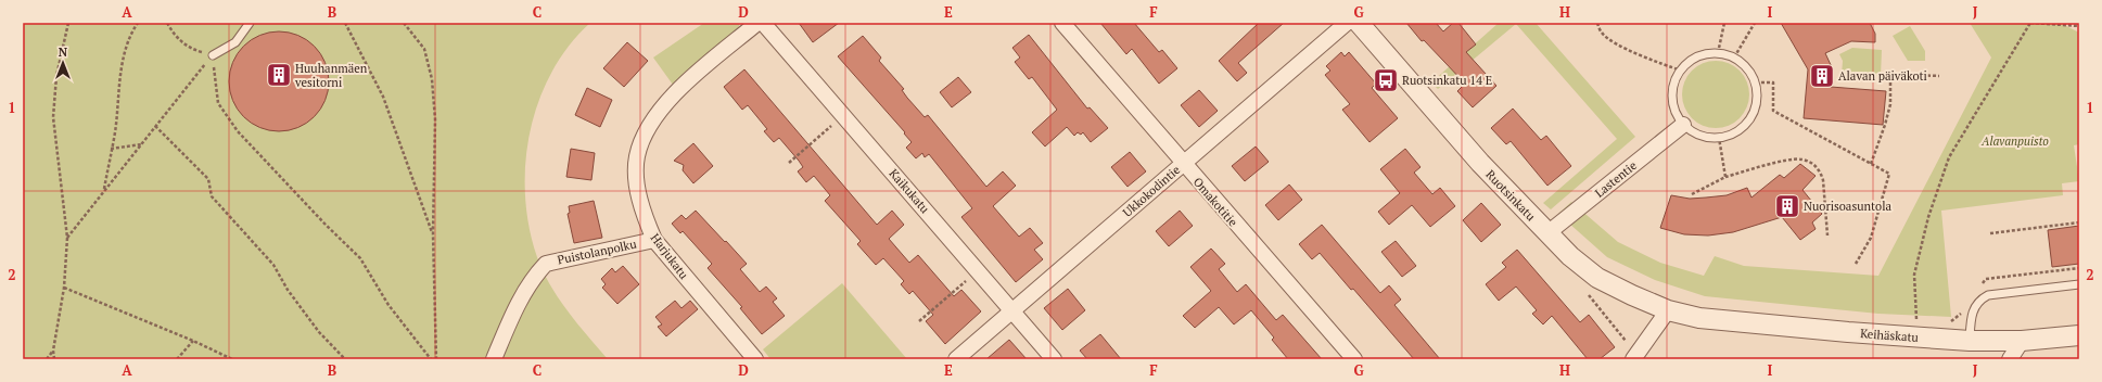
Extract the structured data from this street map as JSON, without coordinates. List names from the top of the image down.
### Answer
{
  "streets": {
    "street": [
      "Lastentie",
      "Kaikukatu",
      "Ukkokodintie",
      "Ruotsinkatu",
      "Omakotitie",
      "Puistolanpolku",
      "Harjukatu",
      "Keihäskatu"
    ]
  },
  "crossings": [
    ["Lastentie", "Ruotsinkatu"],
    ["Kaikukatu", "Ukkokodintie"],
    ["Ukkokodintie", "Omakotitie"],
    ["Ruotsinkatu", "Keihäskatu"],
    ["Puistolanpolku", "Harjukatu"]
  ],
  "parks": ["Alavanpuisto"],
  "places": {
    "building": ["Huuhanmäen vesitorni", "Alavan päiväkoti", "Nuorisoasuntola"],
    "bus stop": ["Ruotsinkatu 14 E"]
  },
  "north": "top",
  "grid": {
    "columns": [
      "A",
      "B",
      "C",
      "D",
      "E",
      "F",
      "G",
      "H",
      "I",
      "J"
    ],
    "rows": ["1", "2"]
  }
}
